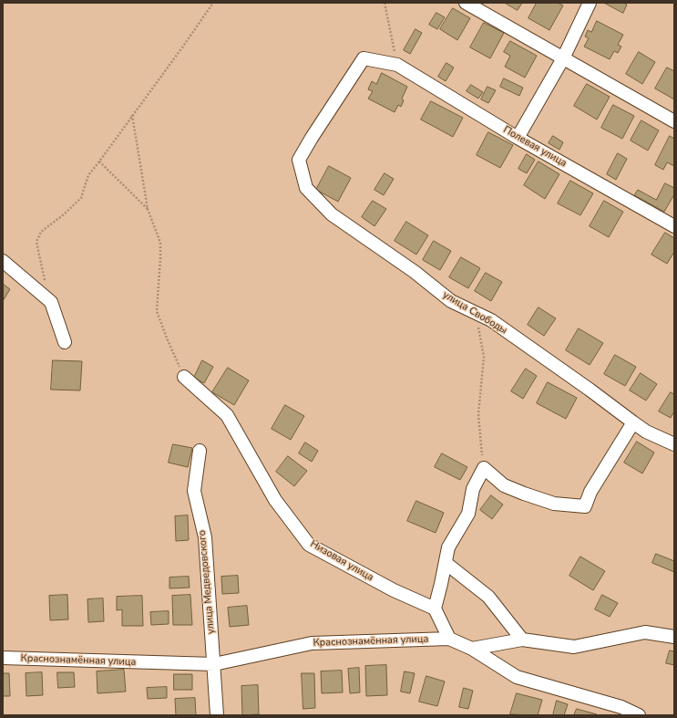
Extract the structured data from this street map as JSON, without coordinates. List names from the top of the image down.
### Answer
{
  "streets": {
    "street": [
      "Полевая улица",
      "улица Свободы",
      "Низовая улица",
      "улица Медведовского",
      "Краснознамённая улица"
    ]
  },
  "crossings": [
    ["Полевая улица", "улица Свободы"],
    ["улица Медведовского", "Краснознамённая улица"]
  ]
}
